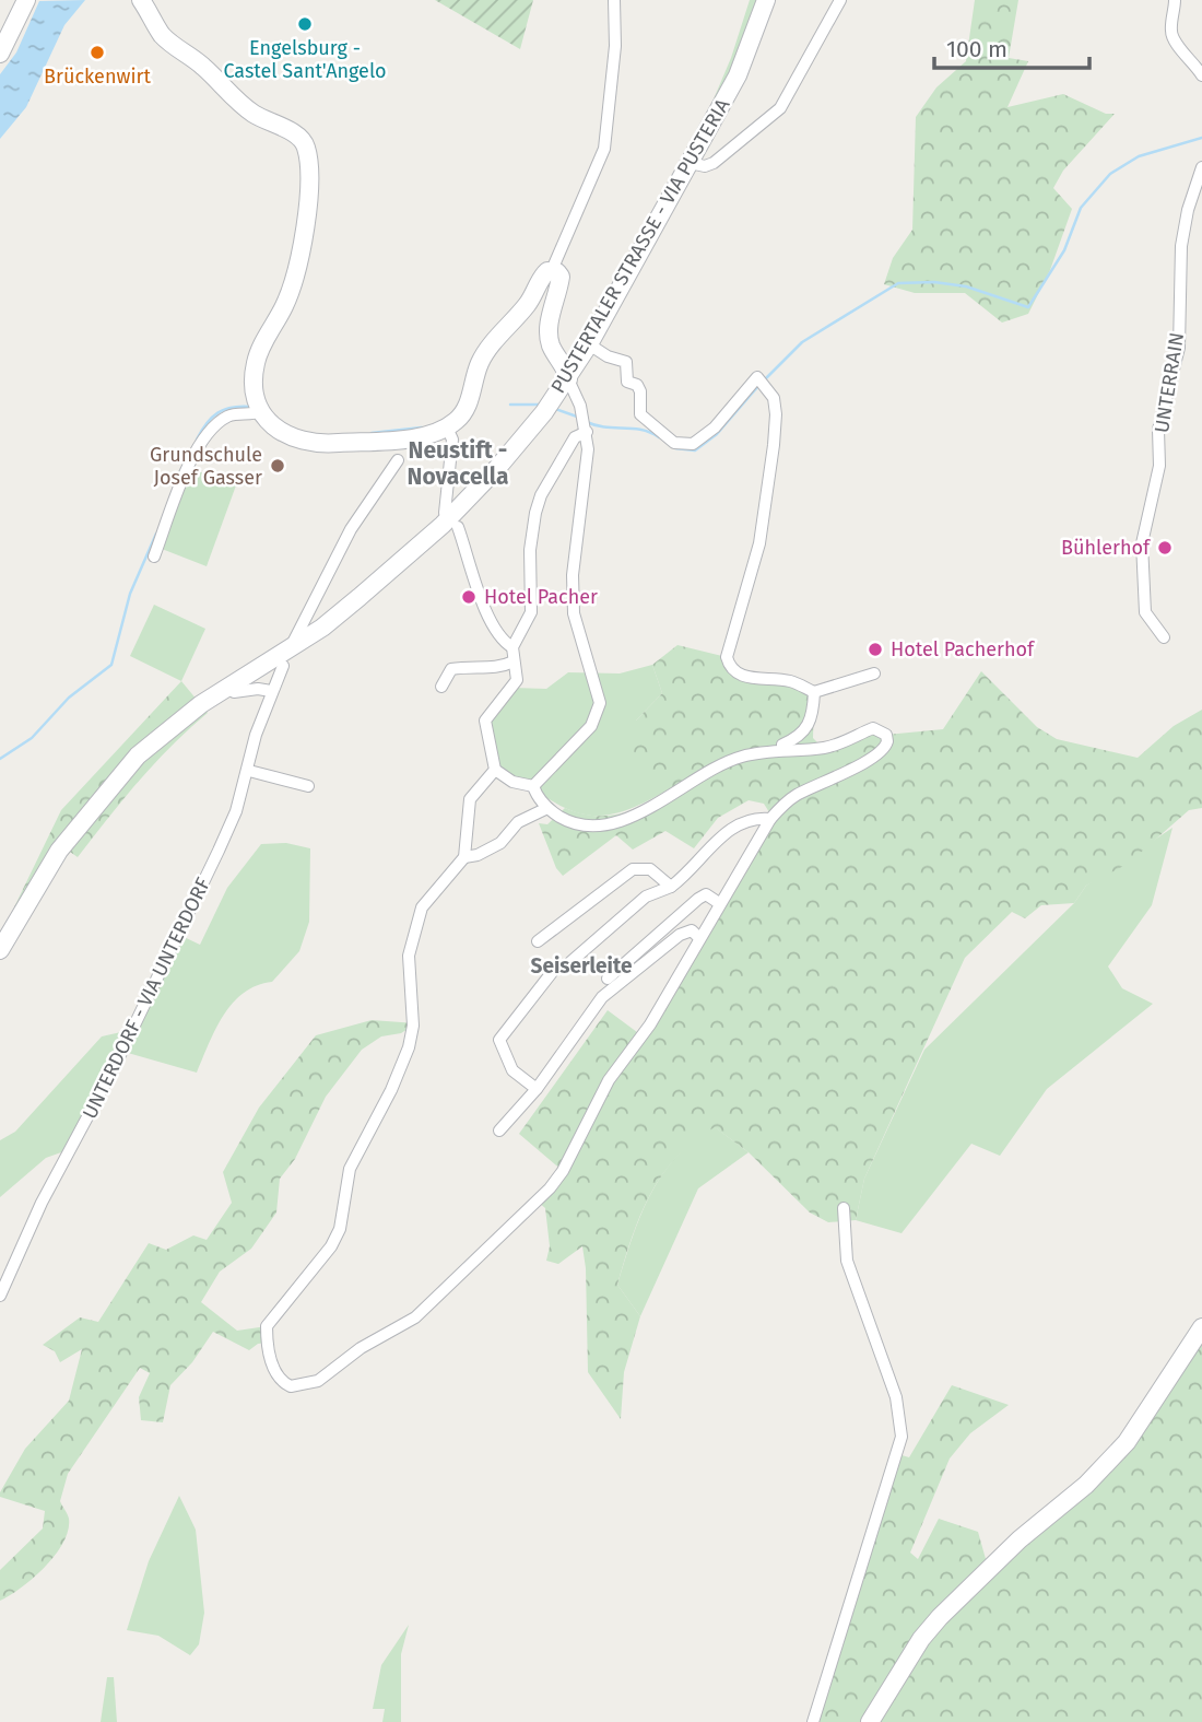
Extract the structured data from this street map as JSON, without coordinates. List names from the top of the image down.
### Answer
{
  "streets": {
    "street": ["PUSTERTALER STRASSE - VIA PUSTERIA", "UNTERRAIN", "UNTERDORF - VIA UNTERDORF"]
  },
  "districts": ["Neustift - Novacella", "Seiserleite"],
  "places": [
    "Engelsburg - Castel Sant'Angelo",
    "Brückenwirt",
    "Grundschule Josef Gasser",
    "Bühlerhof",
    "Hotel Pacher",
    "Hotel Pacherhof"
  ],
  "scale_bar": "100 m"
}
